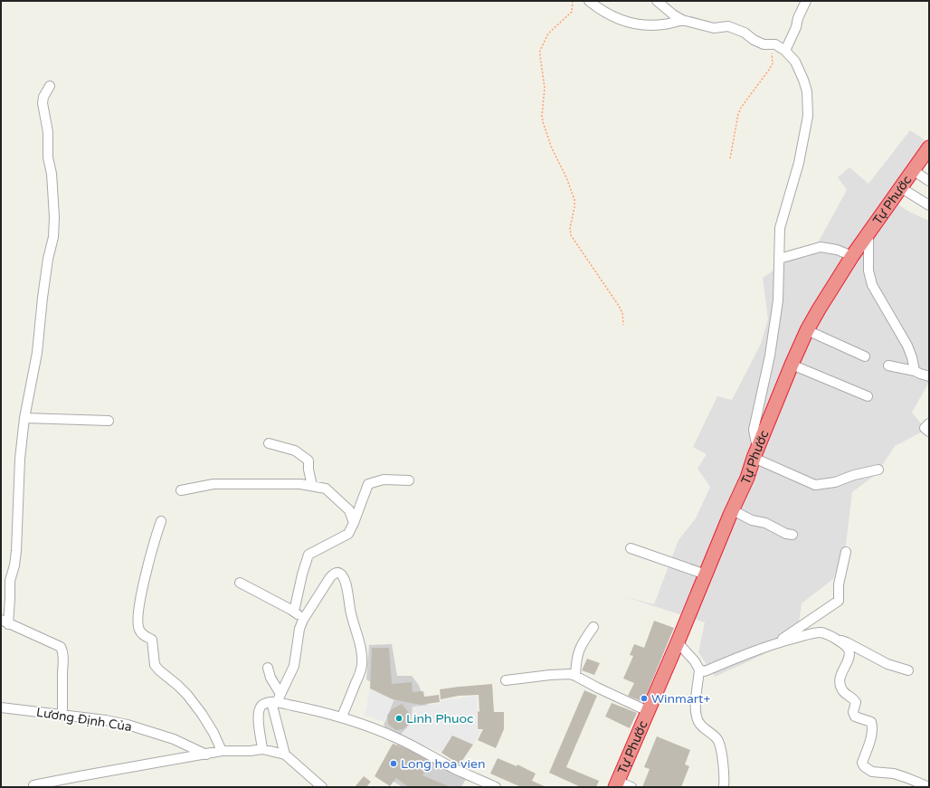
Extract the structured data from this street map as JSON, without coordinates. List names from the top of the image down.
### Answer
{
  "streets": {
    "highway": ["Tự Phước"],
    "street": ["Lương Định Của"]
  },
  "places": ["Winmart+", "Linh Phuoc", "Long hoa vien"]
}
